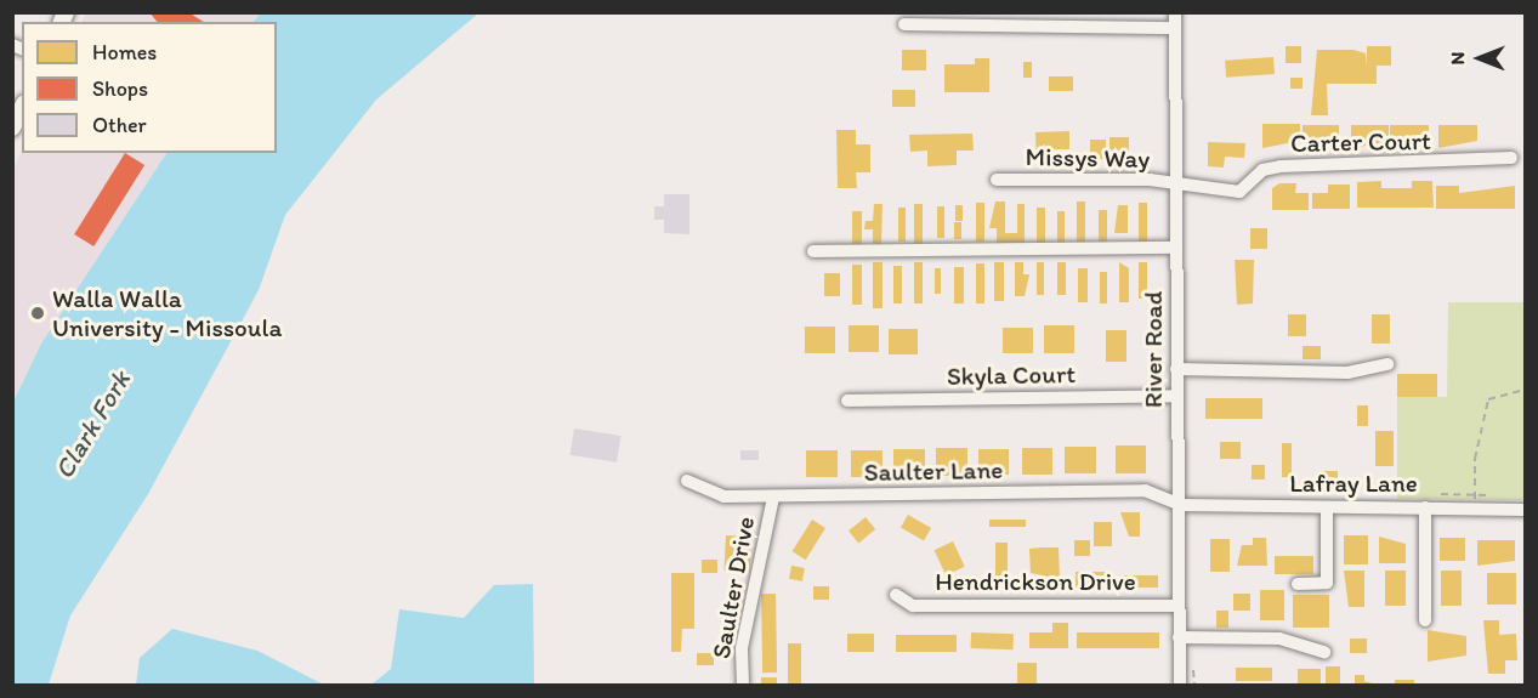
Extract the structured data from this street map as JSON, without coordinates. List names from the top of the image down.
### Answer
{
  "streets": {
    "street": [
      "Carter Court",
      "Missys Way",
      "River Road",
      "Skyla Court",
      "Saulter Lane",
      "Lafray Lane",
      "Hendrickson Drive",
      "Saulter Drive"
    ]
  },
  "crossings": [
    ["Carter Court", "Missys Way"],
    ["Carter Court", "River Road"],
    ["Missys Way", "River Road"],
    ["River Road", "Skyla Court"],
    ["River Road", "Saulter Lane"],
    ["River Road", "Lafray Lane"],
    ["River Road", "Hendrickson Drive"],
    ["Saulter Lane", "Lafray Lane"],
    ["Saulter Lane", "Saulter Drive"]
  ],
  "water": ["Clark Fork"],
  "places": ["Walla Walla University - Missoula"],
  "legend": ["Homes", "Shops", "Other"],
  "north": "left"
}
